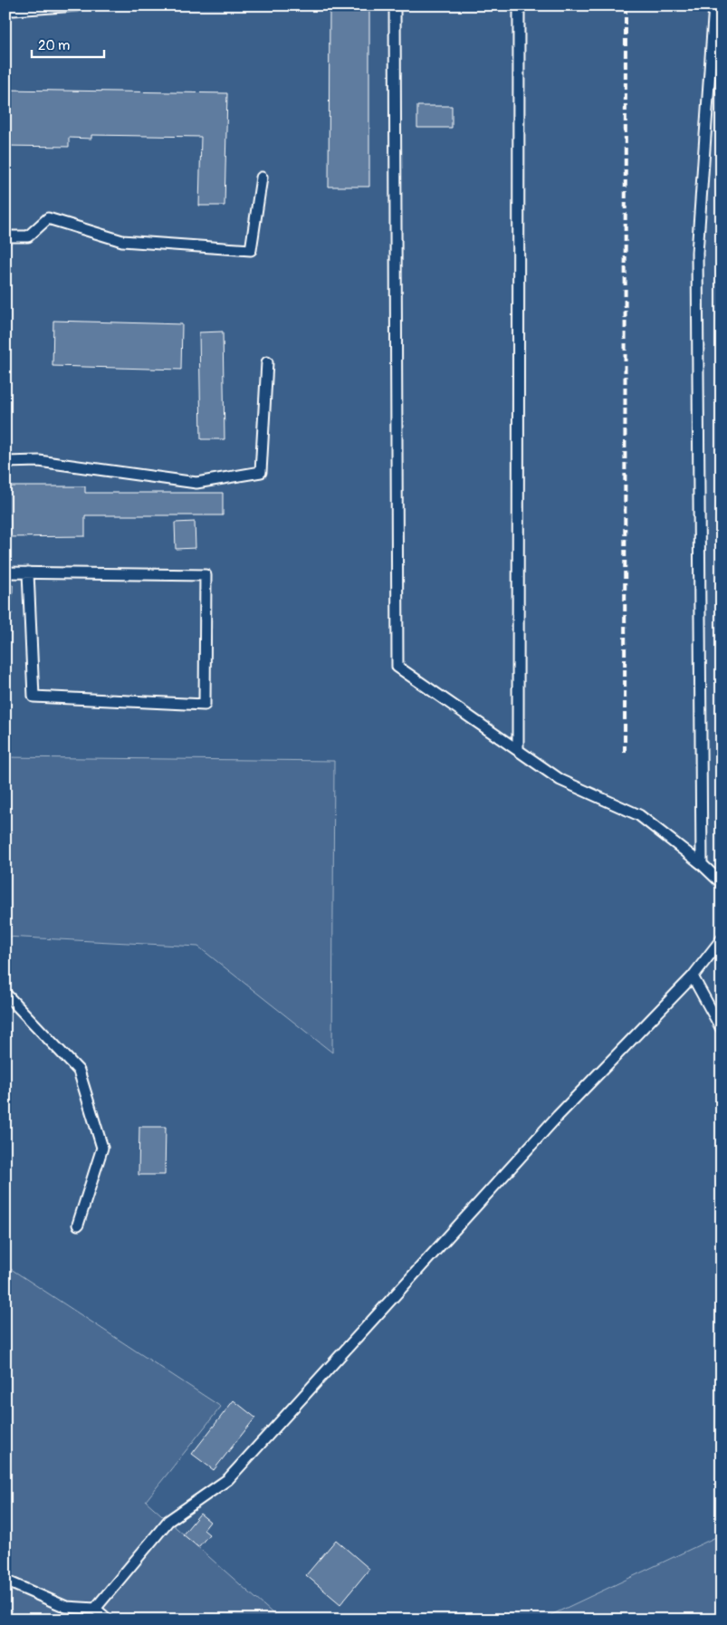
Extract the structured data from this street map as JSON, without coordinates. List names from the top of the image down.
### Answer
{
  "scale_bar": "20 m"
}
